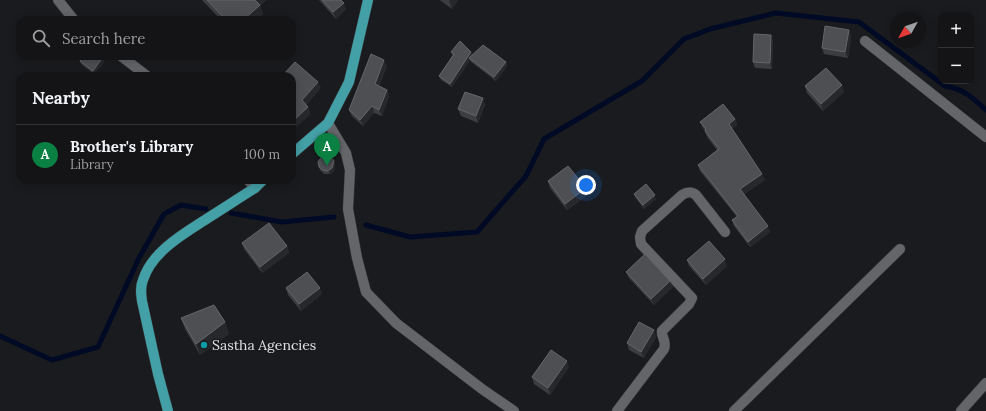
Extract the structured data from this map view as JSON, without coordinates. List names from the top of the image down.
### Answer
{
  "places": ["Sastha Agencies"],
  "north": "bottom left",
  "page": {
    "map_buttons": ["+", "−"],
    "search": "Search here",
    "heading": "Nearby",
    "list": [
      {
        "mark": "A",
        "name": "Brother's Library",
        "note": "Library",
        "value": "100 m"
      }
    ],
    "pins": "A"
  }
}
